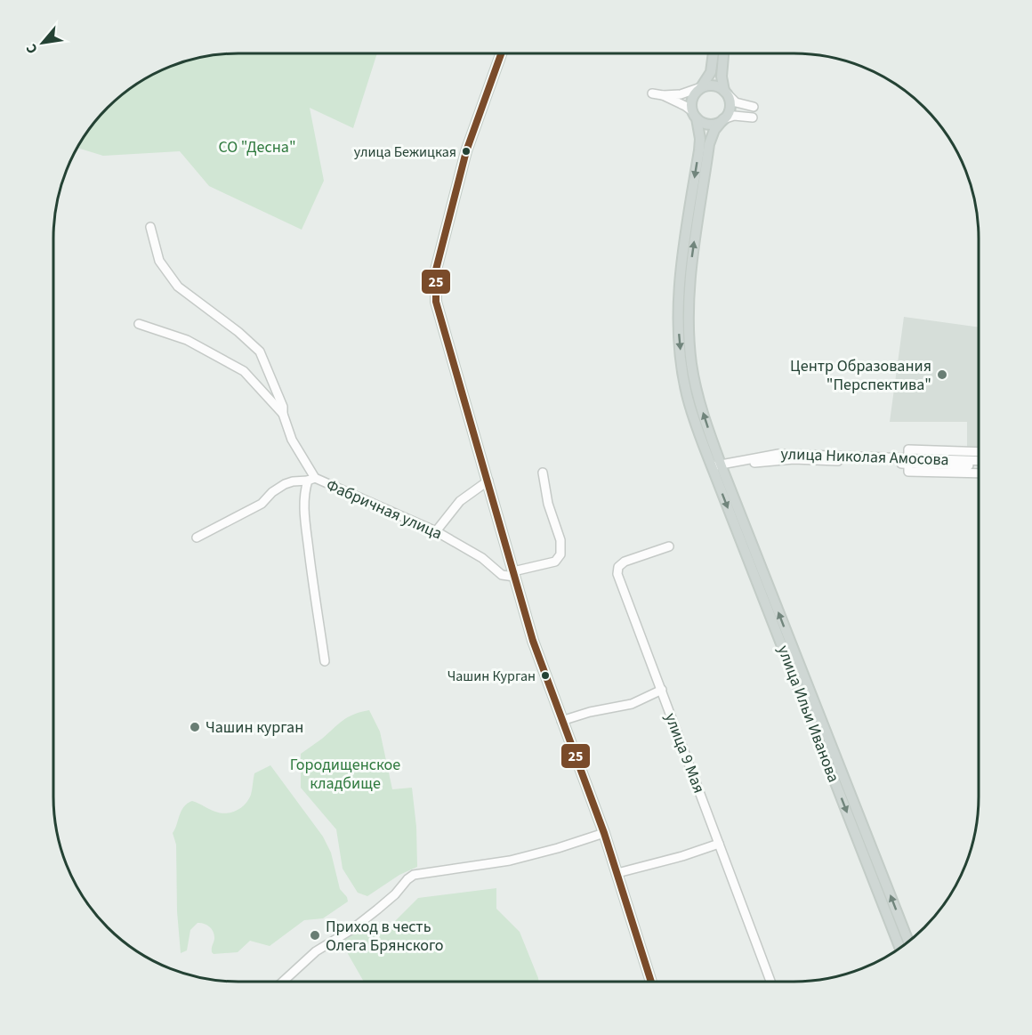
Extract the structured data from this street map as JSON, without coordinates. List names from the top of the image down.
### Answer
{
  "streets": {
    "main road": ["улица Ильи Иванова"],
    "street": ["улица Николая Амосова", "Фабричная улица", "улица 9 Мая"]
  },
  "crossings": [
    ["улица Николая Амосова", "улица Ильи Иванова"]
  ],
  "parks": ["СО \"Десна\"", "Городищенское кладбище"],
  "places": [
    "улица Бежицкая",
    "Центр Образования \"Перспектива\"",
    "Чашин Курган",
    "Чашин курган",
    "Приход в честь Олега Брянского"
  ],
  "lines": ["transit line 25"],
  "north": "bottom left"
}
